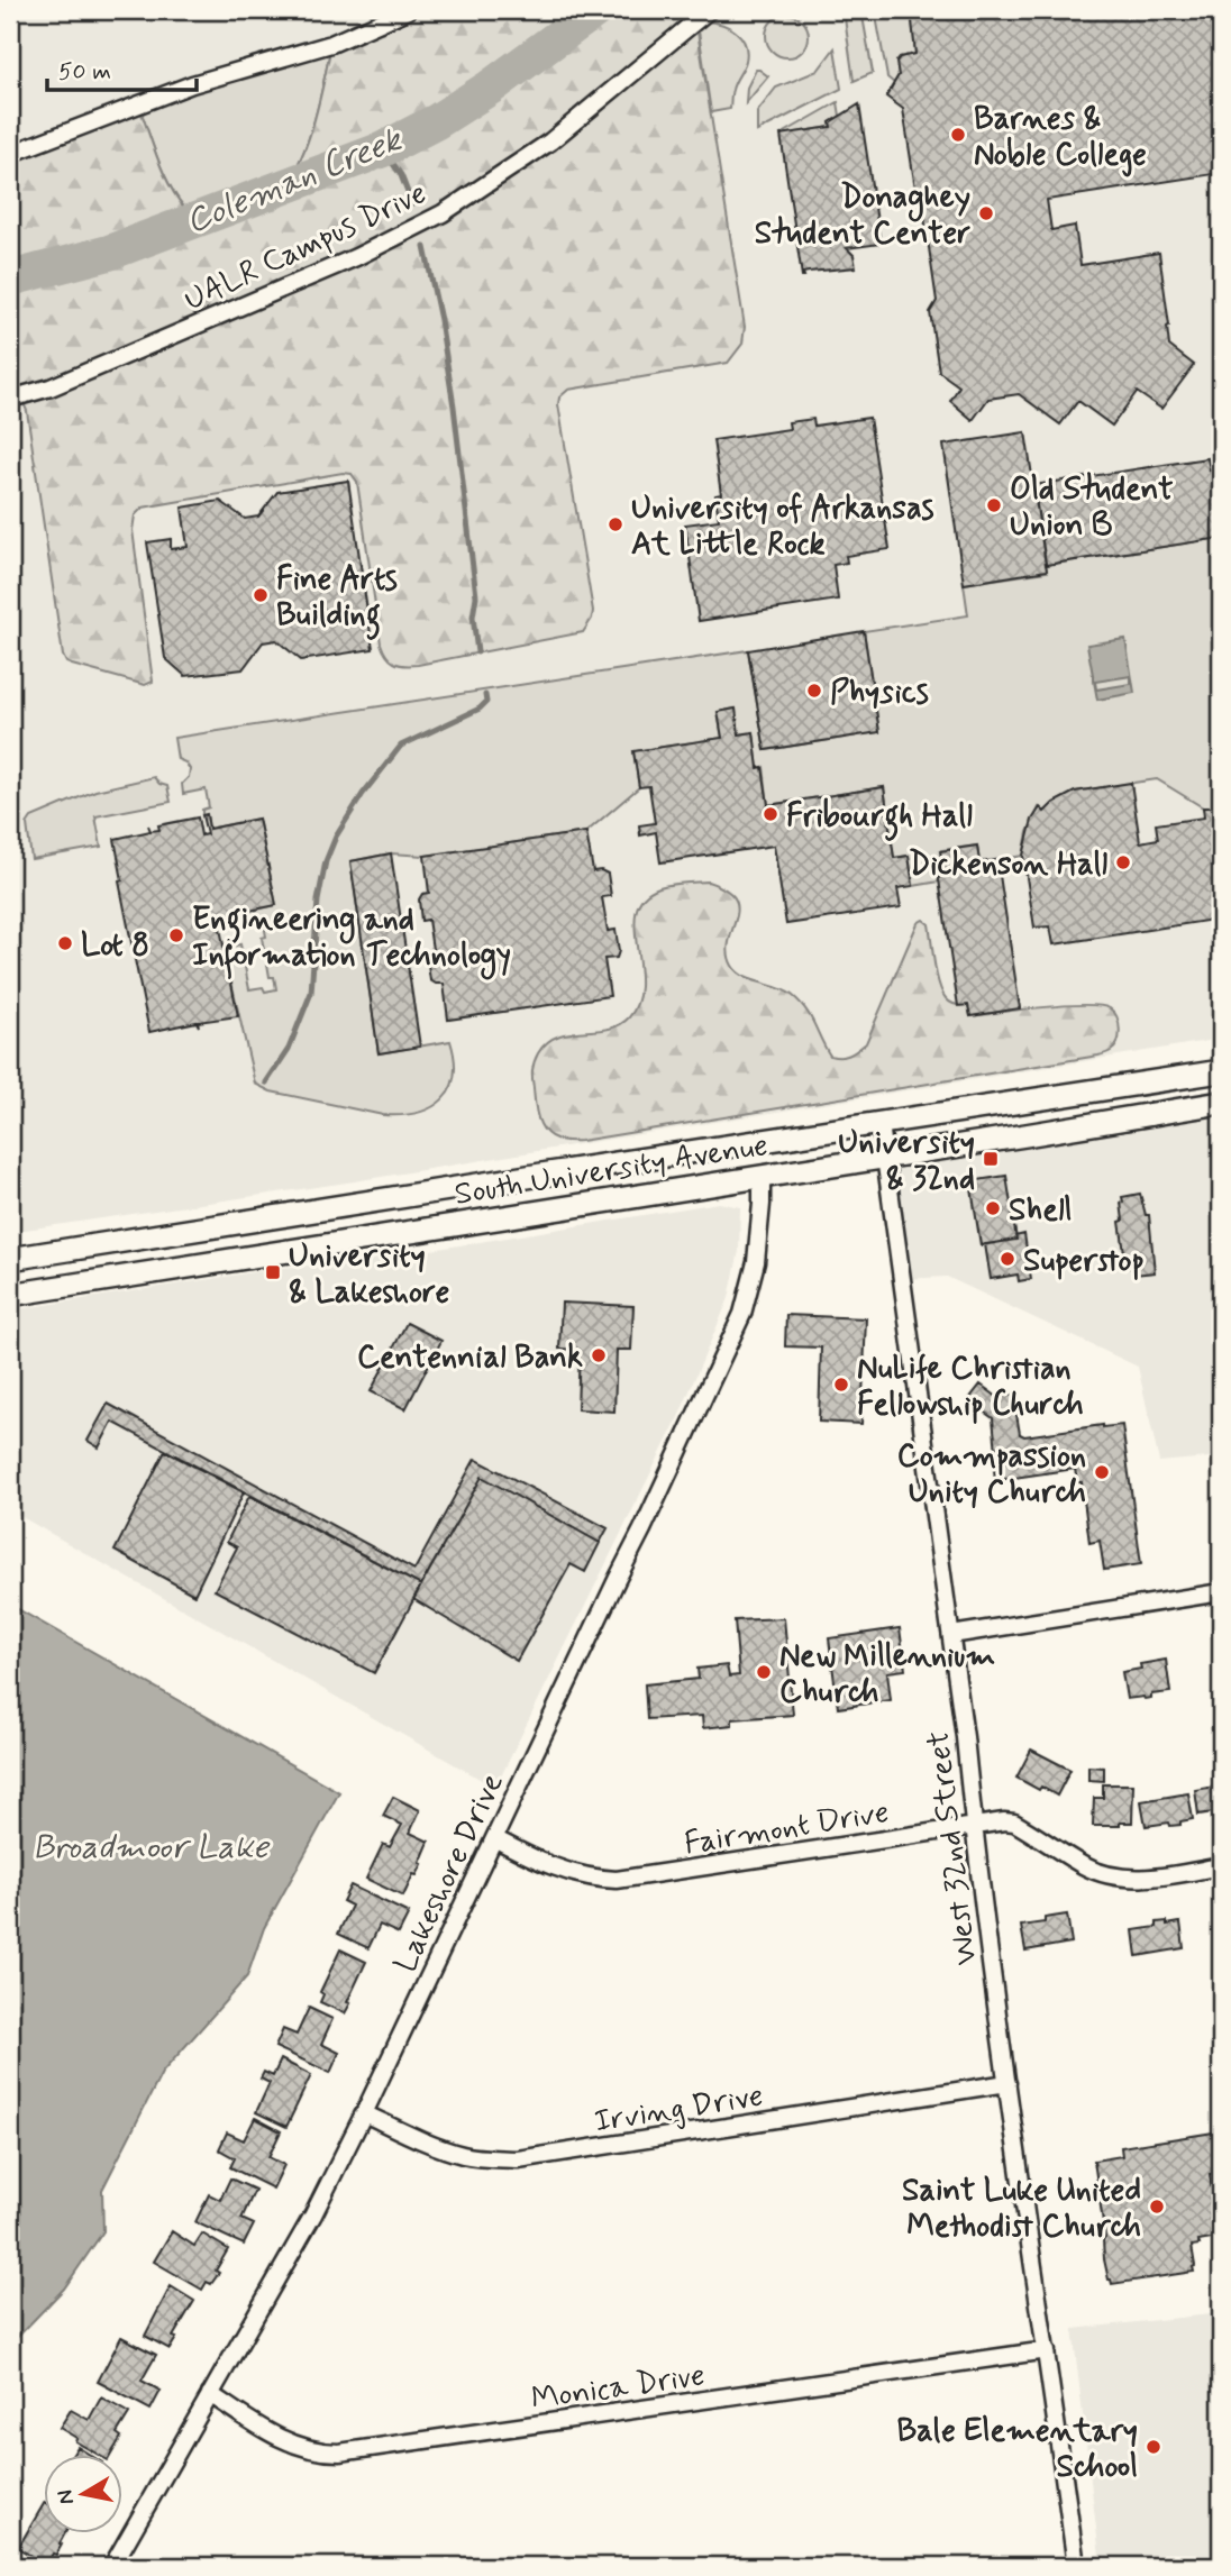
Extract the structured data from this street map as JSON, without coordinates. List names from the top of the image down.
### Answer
{
  "streets": {
    "main road": ["South University Avenue"],
    "street": [
      "UALR Campus Drive",
      "Fairmont Drive",
      "West 32nd Street",
      "Lakeshore Drive",
      "Irving Drive",
      "Monica Drive"
    ]
  },
  "crossings": [
    ["South University Avenue", "West 32nd Street"],
    ["South University Avenue", "Lakeshore Drive"],
    ["Fairmont Drive", "West 32nd Street"],
    ["Fairmont Drive", "Lakeshore Drive"],
    ["West 32nd Street", "Irving Drive"],
    ["West 32nd Street", "Monica Drive"],
    ["Lakeshore Drive", "Irving Drive"],
    ["Lakeshore Drive", "Monica Drive"]
  ],
  "water": ["Coleman Creek", "Broadmoor Lake"],
  "places": {
    "other": [
      "Barnes & Noble College",
      "Donaghey Student Center",
      "Old Student Union B",
      "University of Arkansas At Little Rock",
      "Fine Arts Building",
      "Physics",
      "Fribourgh Hall",
      "Dickenson Hall",
      "Engineering and Information Technology",
      "Lot 8",
      "Shell",
      "Superstop",
      "Centennial Bank",
      "NuLife Christian Fellowship Church",
      "Commpassion Unity Church",
      "New Millennium Church",
      "Saint Luke United Methodist Church",
      "Bale Elementary School"
    ],
    "transit": ["University & 32nd", "University & Lakeshore"]
  },
  "scale_bar": "50 m",
  "north": "left"
}
